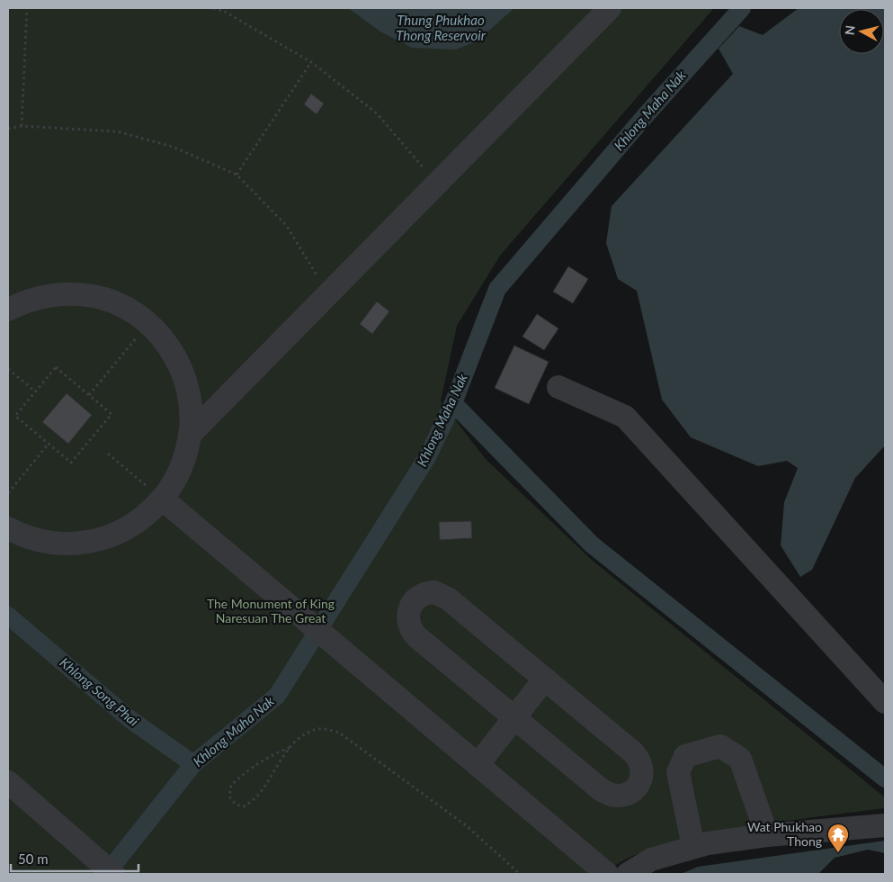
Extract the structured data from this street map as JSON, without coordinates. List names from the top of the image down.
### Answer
{
  "water": ["Thung Phukhao Thong Reservoir", "Khlong Maha Nak", "Khlong Song Phai"],
  "parks": ["The Monument of King Naresuan The Great"],
  "places": {
    "temple": ["Wat Phukhao Thong"]
  },
  "scale_bar": "50 m",
  "north": "left"
}
